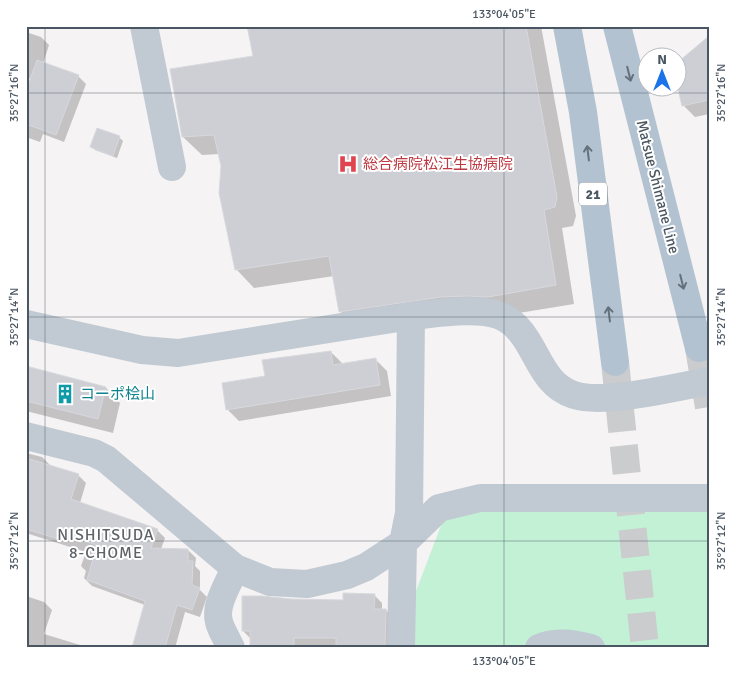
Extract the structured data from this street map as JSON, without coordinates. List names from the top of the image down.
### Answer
{
  "streets": {
    "main road": ["Matsue Shimane Line", "21"]
  },
  "districts": ["NISHITSUDA 8-CHOME"],
  "places": {
    "hospital": ["総合病院松江生協病院"],
    "building": ["コーポ桧山"]
  },
  "north": "top",
  "coordinates": [
    "133°04'05\"E",
    "35°27'16\"N",
    "35°27'14\"N",
    "35°27'12\"N"
  ]
}
